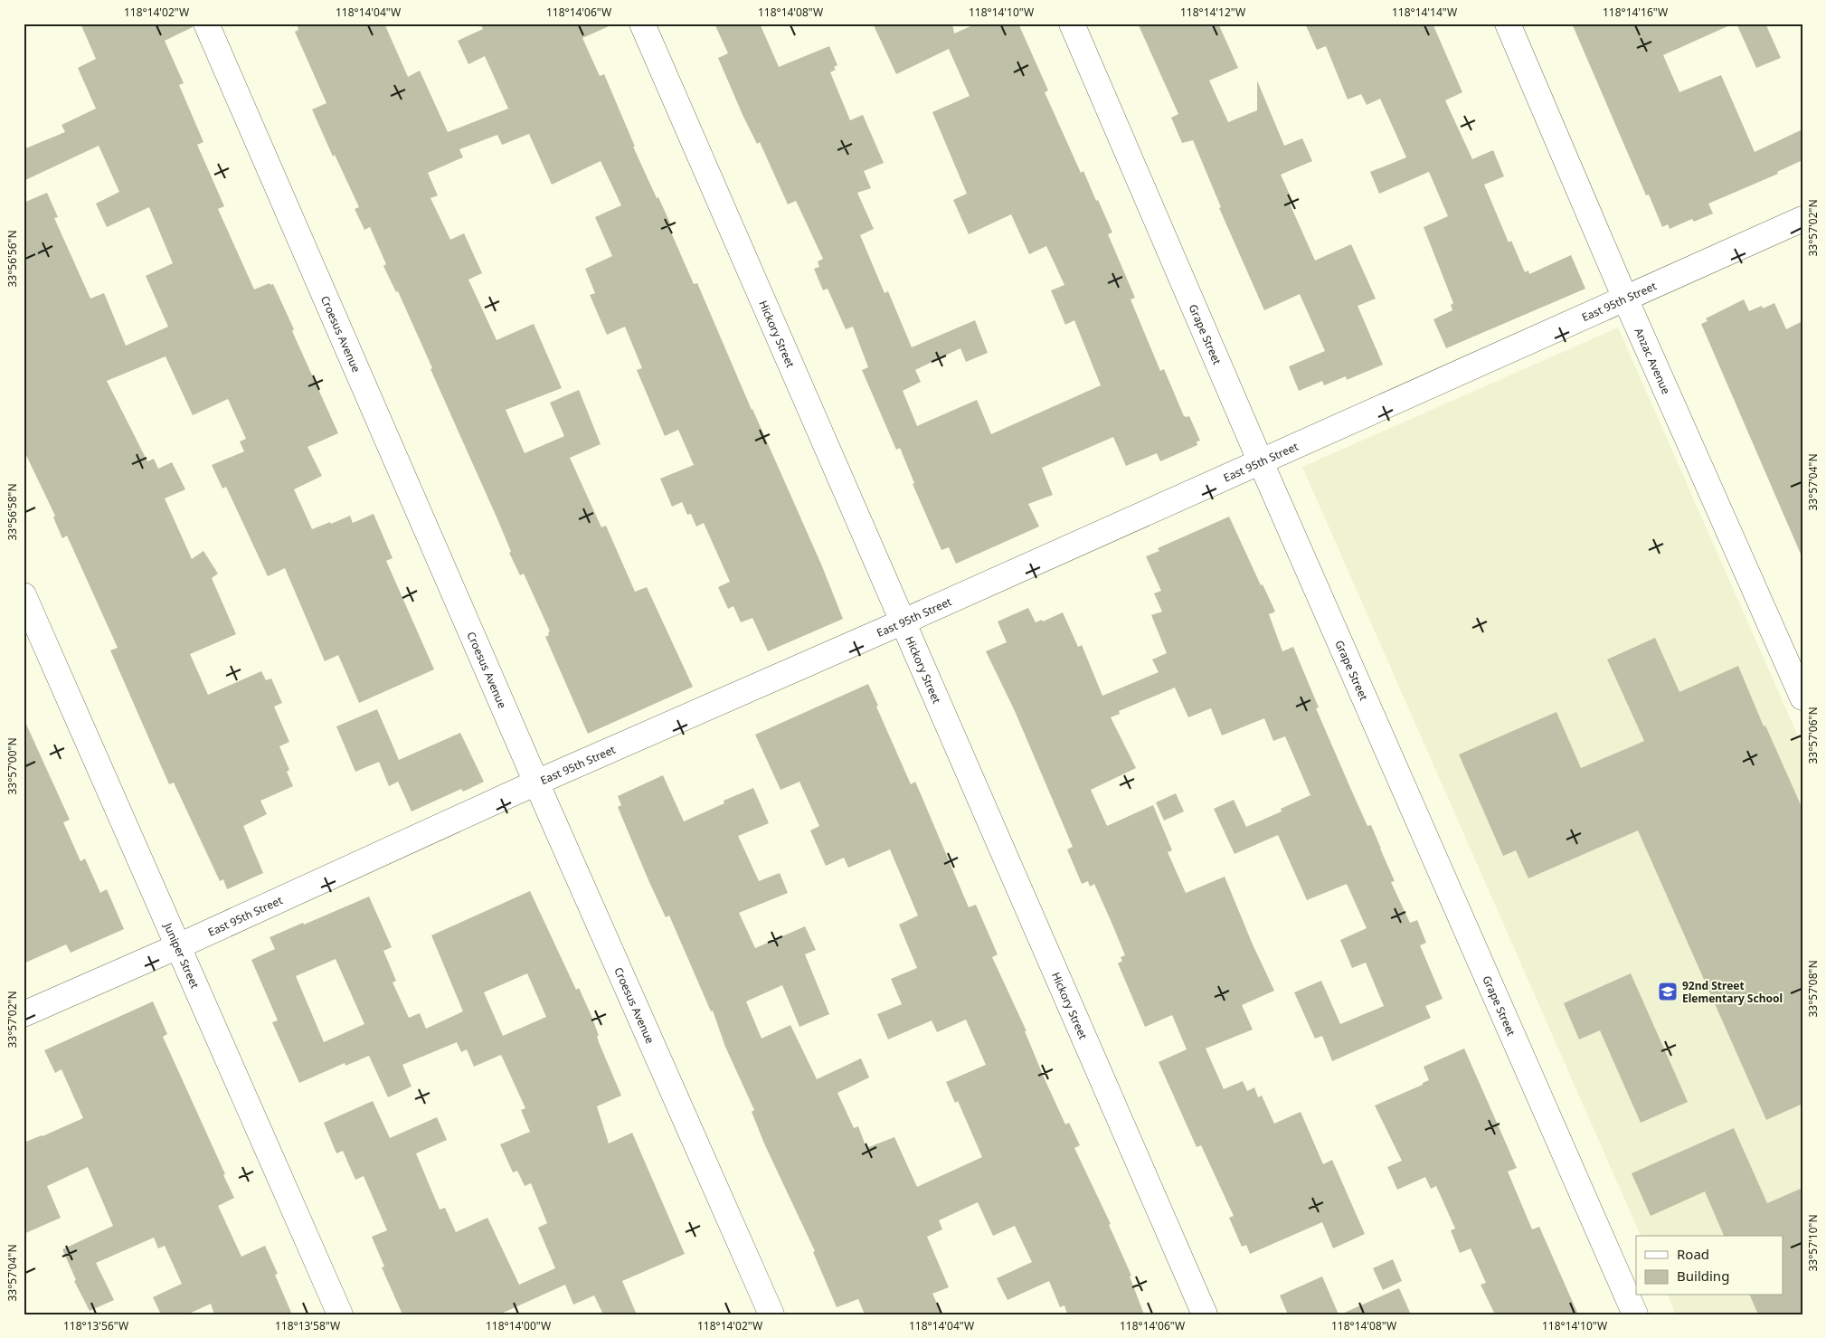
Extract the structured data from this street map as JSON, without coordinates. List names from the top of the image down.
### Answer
{
  "streets": {
    "street": [
      "East 95th Street",
      "Hickory Street",
      "Croesus Avenue",
      "Grape Street",
      "Anzac Avenue",
      "Juniper Street"
    ]
  },
  "crossings": [
    ["East 95th Street", "Hickory Street"],
    ["East 95th Street", "Croesus Avenue"],
    ["East 95th Street", "Grape Street"],
    ["East 95th Street", "Anzac Avenue"],
    ["East 95th Street", "Juniper Street"]
  ],
  "places": {
    "school or university": ["92nd Street Elementary School"]
  },
  "legend": ["Road", "Building"],
  "coordinates": [
    "118°14'02\"W",
    "118°14'04\"W",
    "118°14'06\"W",
    "118°14'08\"W",
    "118°14'10\"W",
    "118°14'12\"W",
    "118°14'14\"W",
    "118°14'16\"W",
    "33°57'02\"N",
    "33°56'56\"N",
    "33°57'04\"N",
    "33°56'58\"N",
    "33°57'06\"N",
    "33°57'00\"N",
    "33°57'08\"N",
    "33°57'10\"N",
    "118°13'56\"W",
    "118°13'58\"W",
    "118°14'00\"W"
  ]
}
